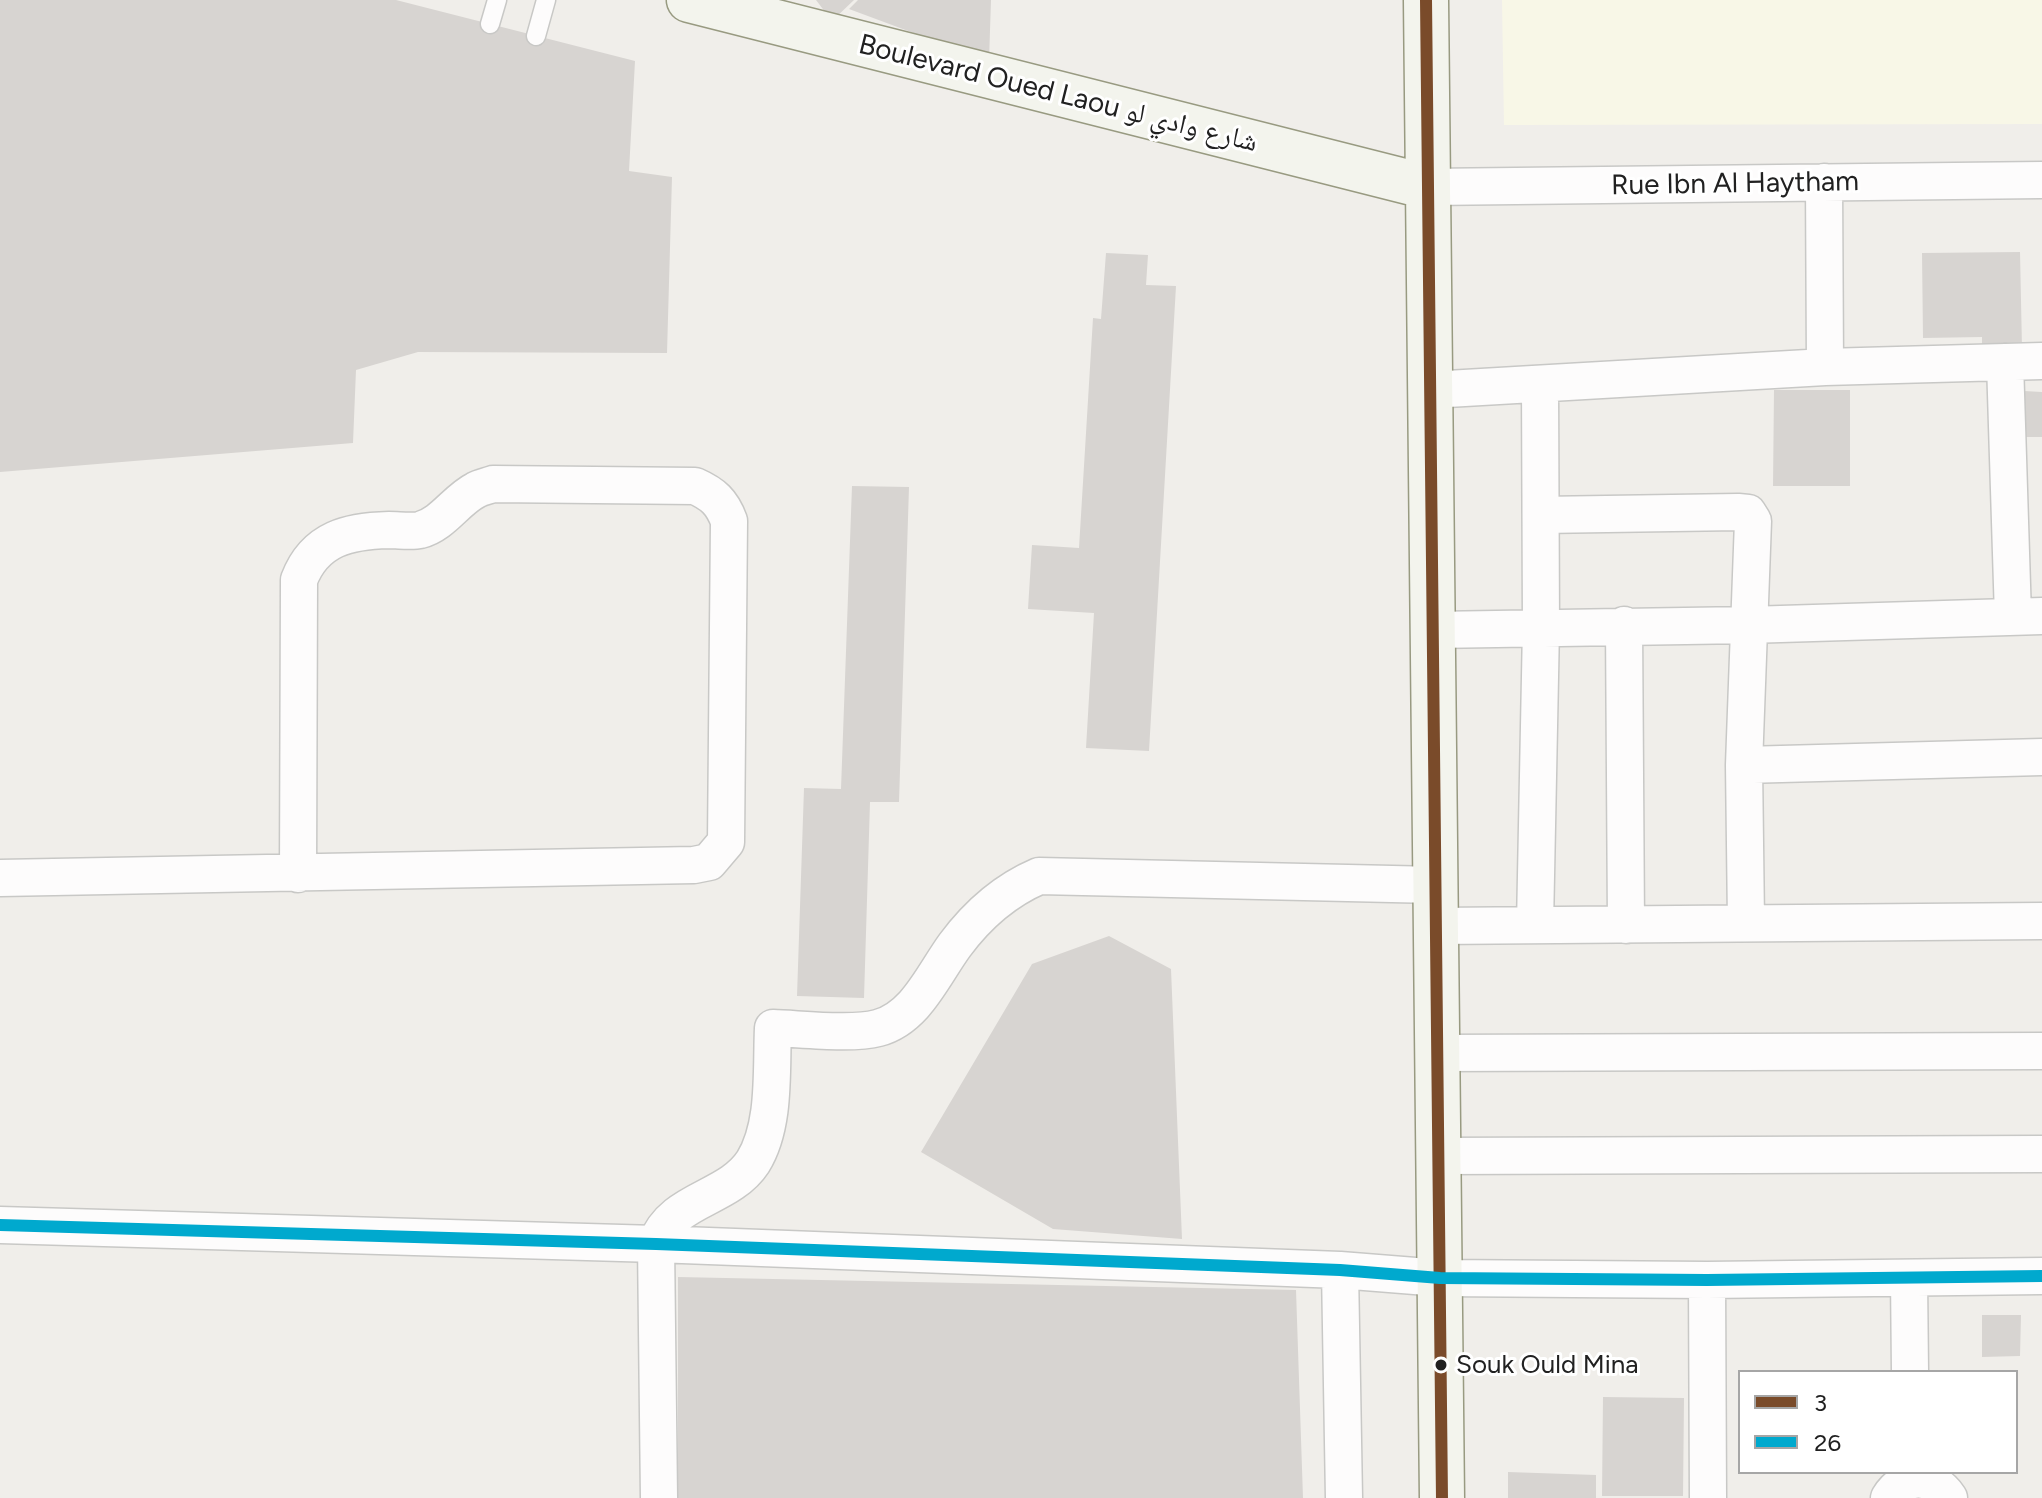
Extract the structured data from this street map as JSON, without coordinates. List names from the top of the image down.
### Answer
{
  "streets": {
    "main road": ["Boulevard Oued Laou شارع وادي لو"],
    "street": ["Rue Ibn Al Haytham"]
  },
  "crossings": [
    ["Boulevard Oued Laou شارع وادي لو", "Rue Ibn Al Haytham"]
  ],
  "places": ["Souk Ould Mina"],
  "lines": ["transit line 3", "transit line 26"],
  "legend": ["3", "26"]
}
